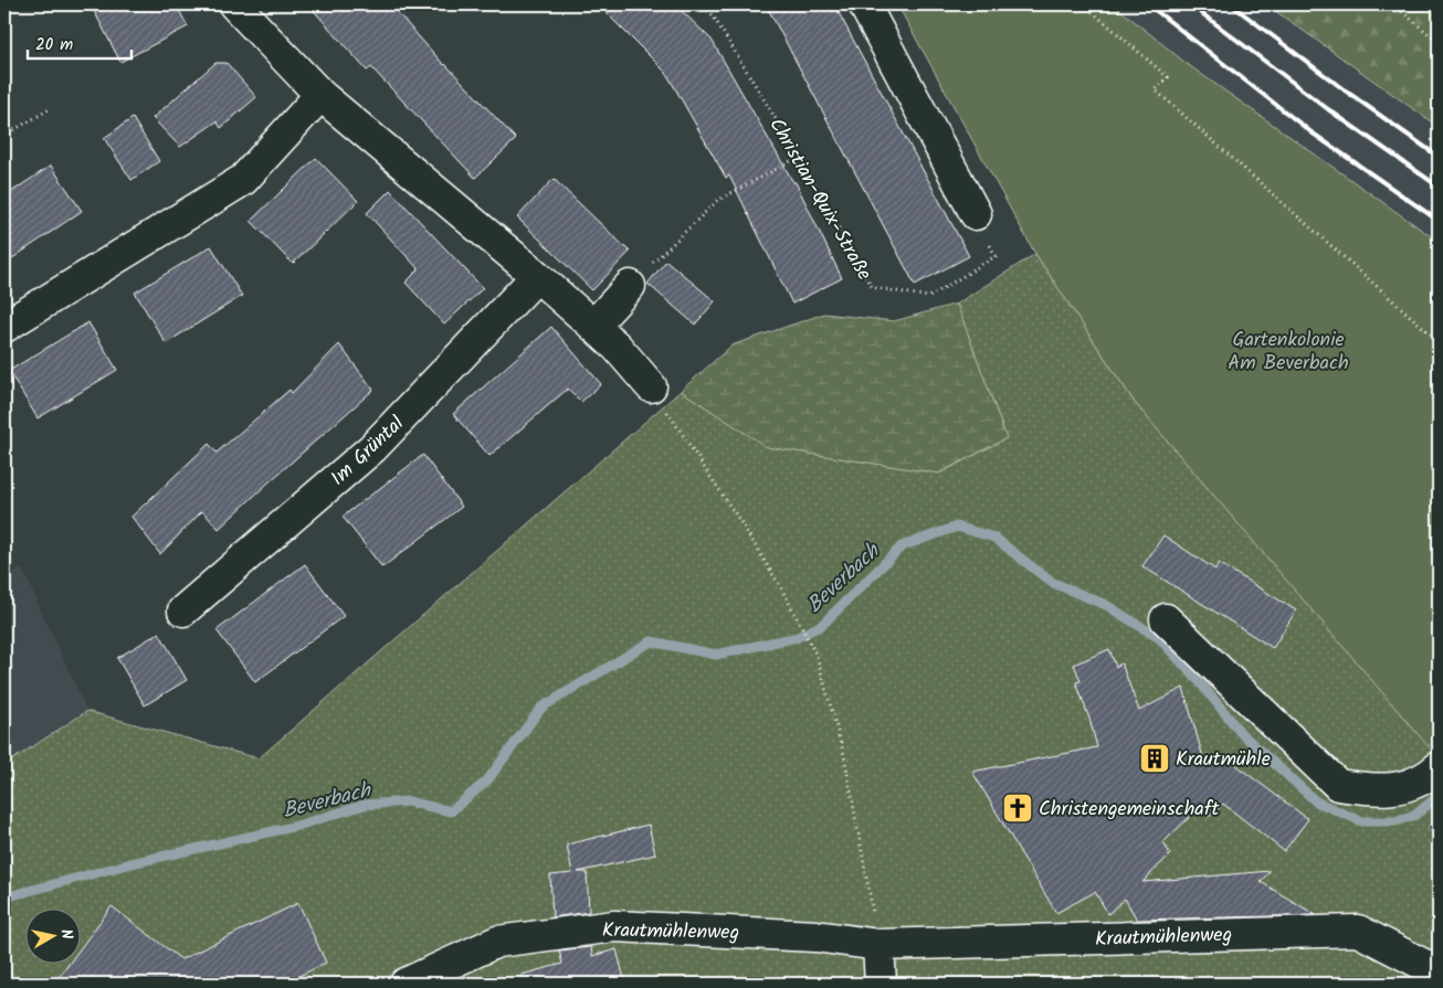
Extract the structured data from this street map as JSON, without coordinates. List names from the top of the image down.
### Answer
{
  "streets": {
    "street": ["Im Grüntal", "Krautmühlenweg"],
    "path": ["Christian-Quix-Straße"]
  },
  "water": ["Beverbach"],
  "parks": ["Gartenkolonie Am Beverbach"],
  "places": {
    "building": ["Krautmühle"],
    "church": ["Christengemeinschaft"]
  },
  "scale_bar": "20 m",
  "north": "right"
}
